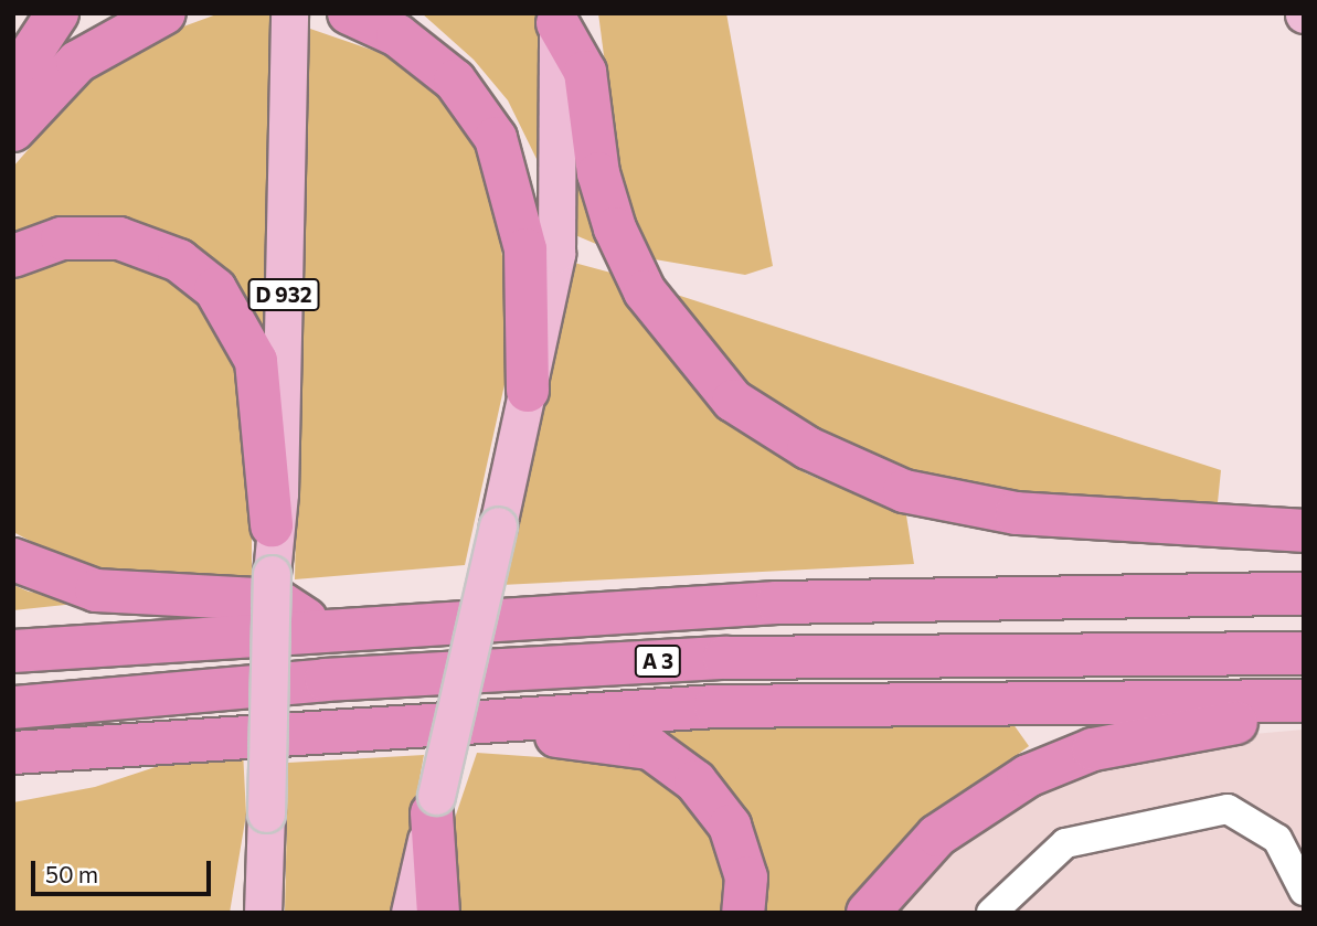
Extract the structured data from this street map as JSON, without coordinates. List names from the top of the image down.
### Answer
{
  "streets": {
    "highway": ["A 3"],
    "main road": ["D 932"]
  },
  "scale_bar": "50 m"
}
